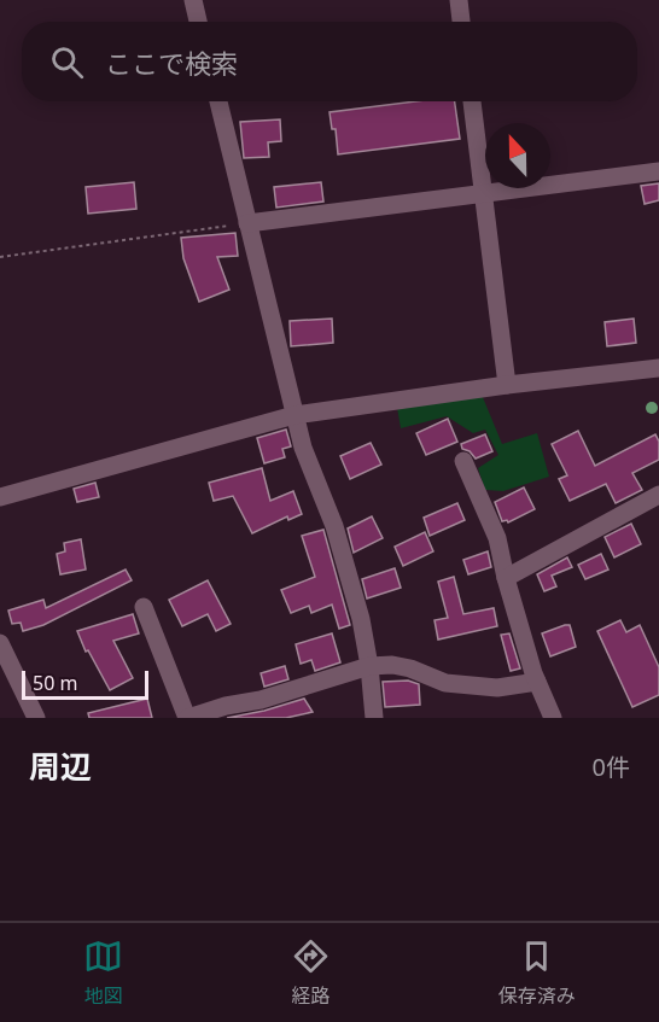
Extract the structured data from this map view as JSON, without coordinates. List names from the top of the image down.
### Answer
{
  "scale_bar": "50 m",
  "north": "top",
  "page": {
    "search": "ここで検索",
    "scale": "50 m",
    "heading": ["周辺", "0件"],
    "nav": ["地図", "経路", "保存済み"]
  }
}
